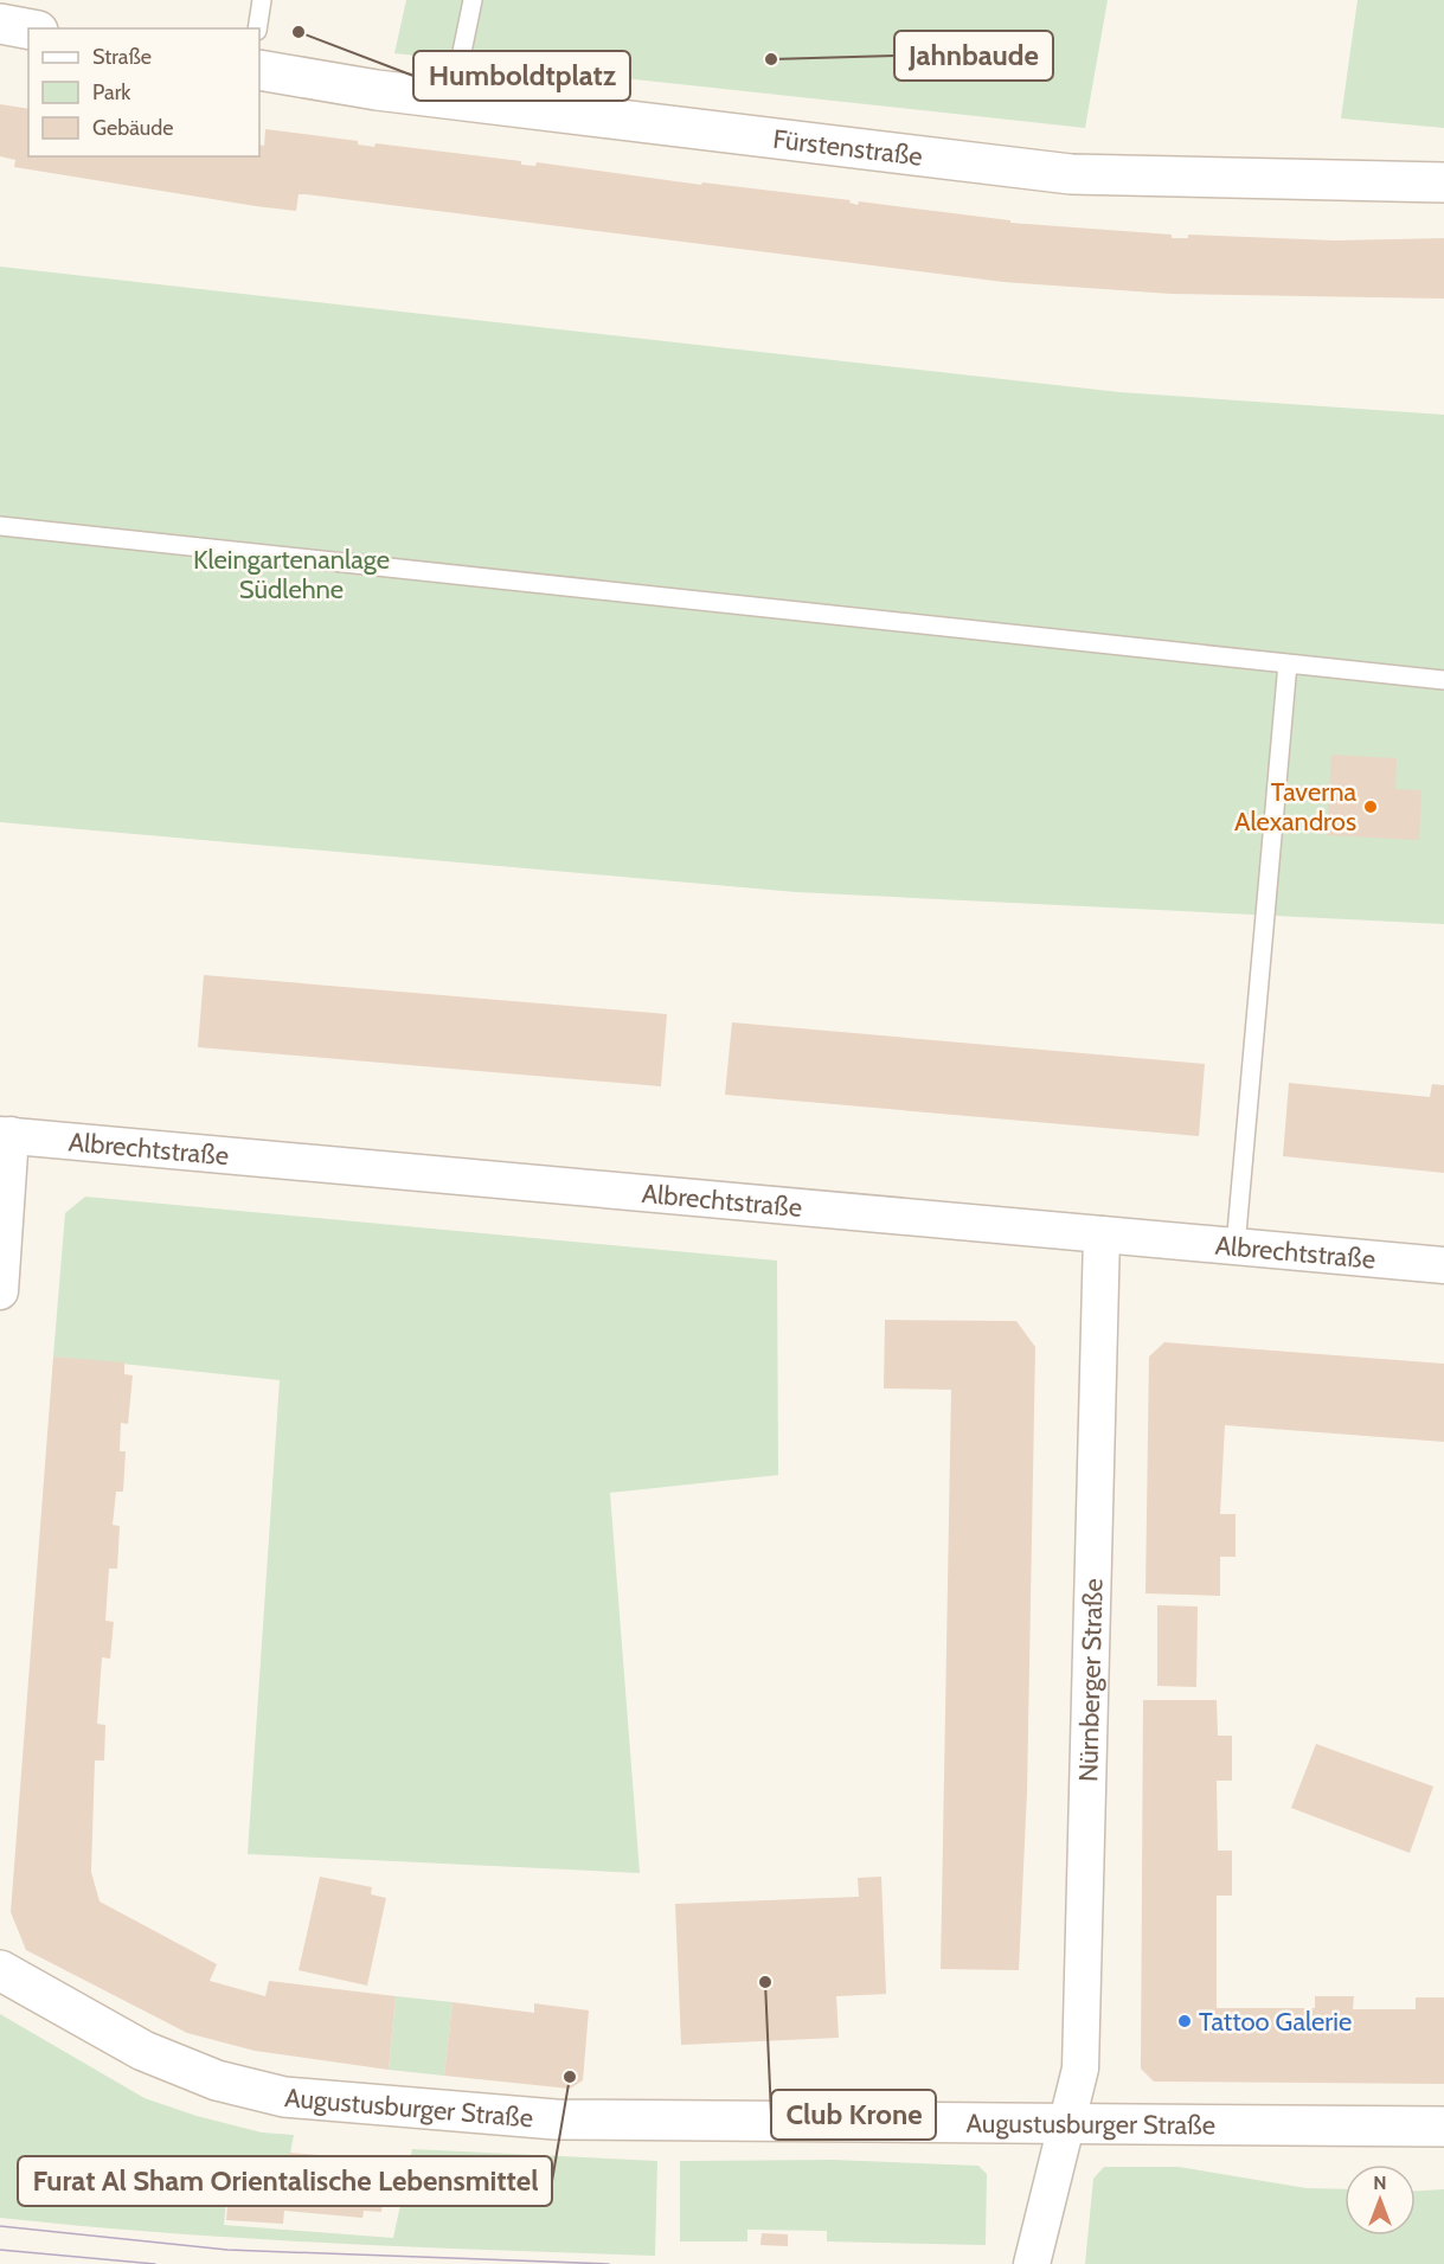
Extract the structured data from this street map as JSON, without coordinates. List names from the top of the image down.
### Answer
{
  "streets": {
    "main road": ["Fürstenstraße", "Augustusburger Straße"],
    "street": ["Albrechtstraße", "Nürnberger Straße"]
  },
  "crossings": [
    ["Albrechtstraße", "Nürnberger Straße"],
    ["Nürnberger Straße", "Augustusburger Straße"]
  ],
  "parks": ["Kleingartenanlage Südlehne"],
  "places": [
    "Humboldtplatz",
    "Jahnbaude",
    "Taverna Alexandros",
    "Club Krone",
    "Tattoo Galerie",
    "Furat Al Sham Orientalische Lebensmittel"
  ],
  "legend": ["Straße", "Park", "Gebäude"],
  "north": "top"
}
